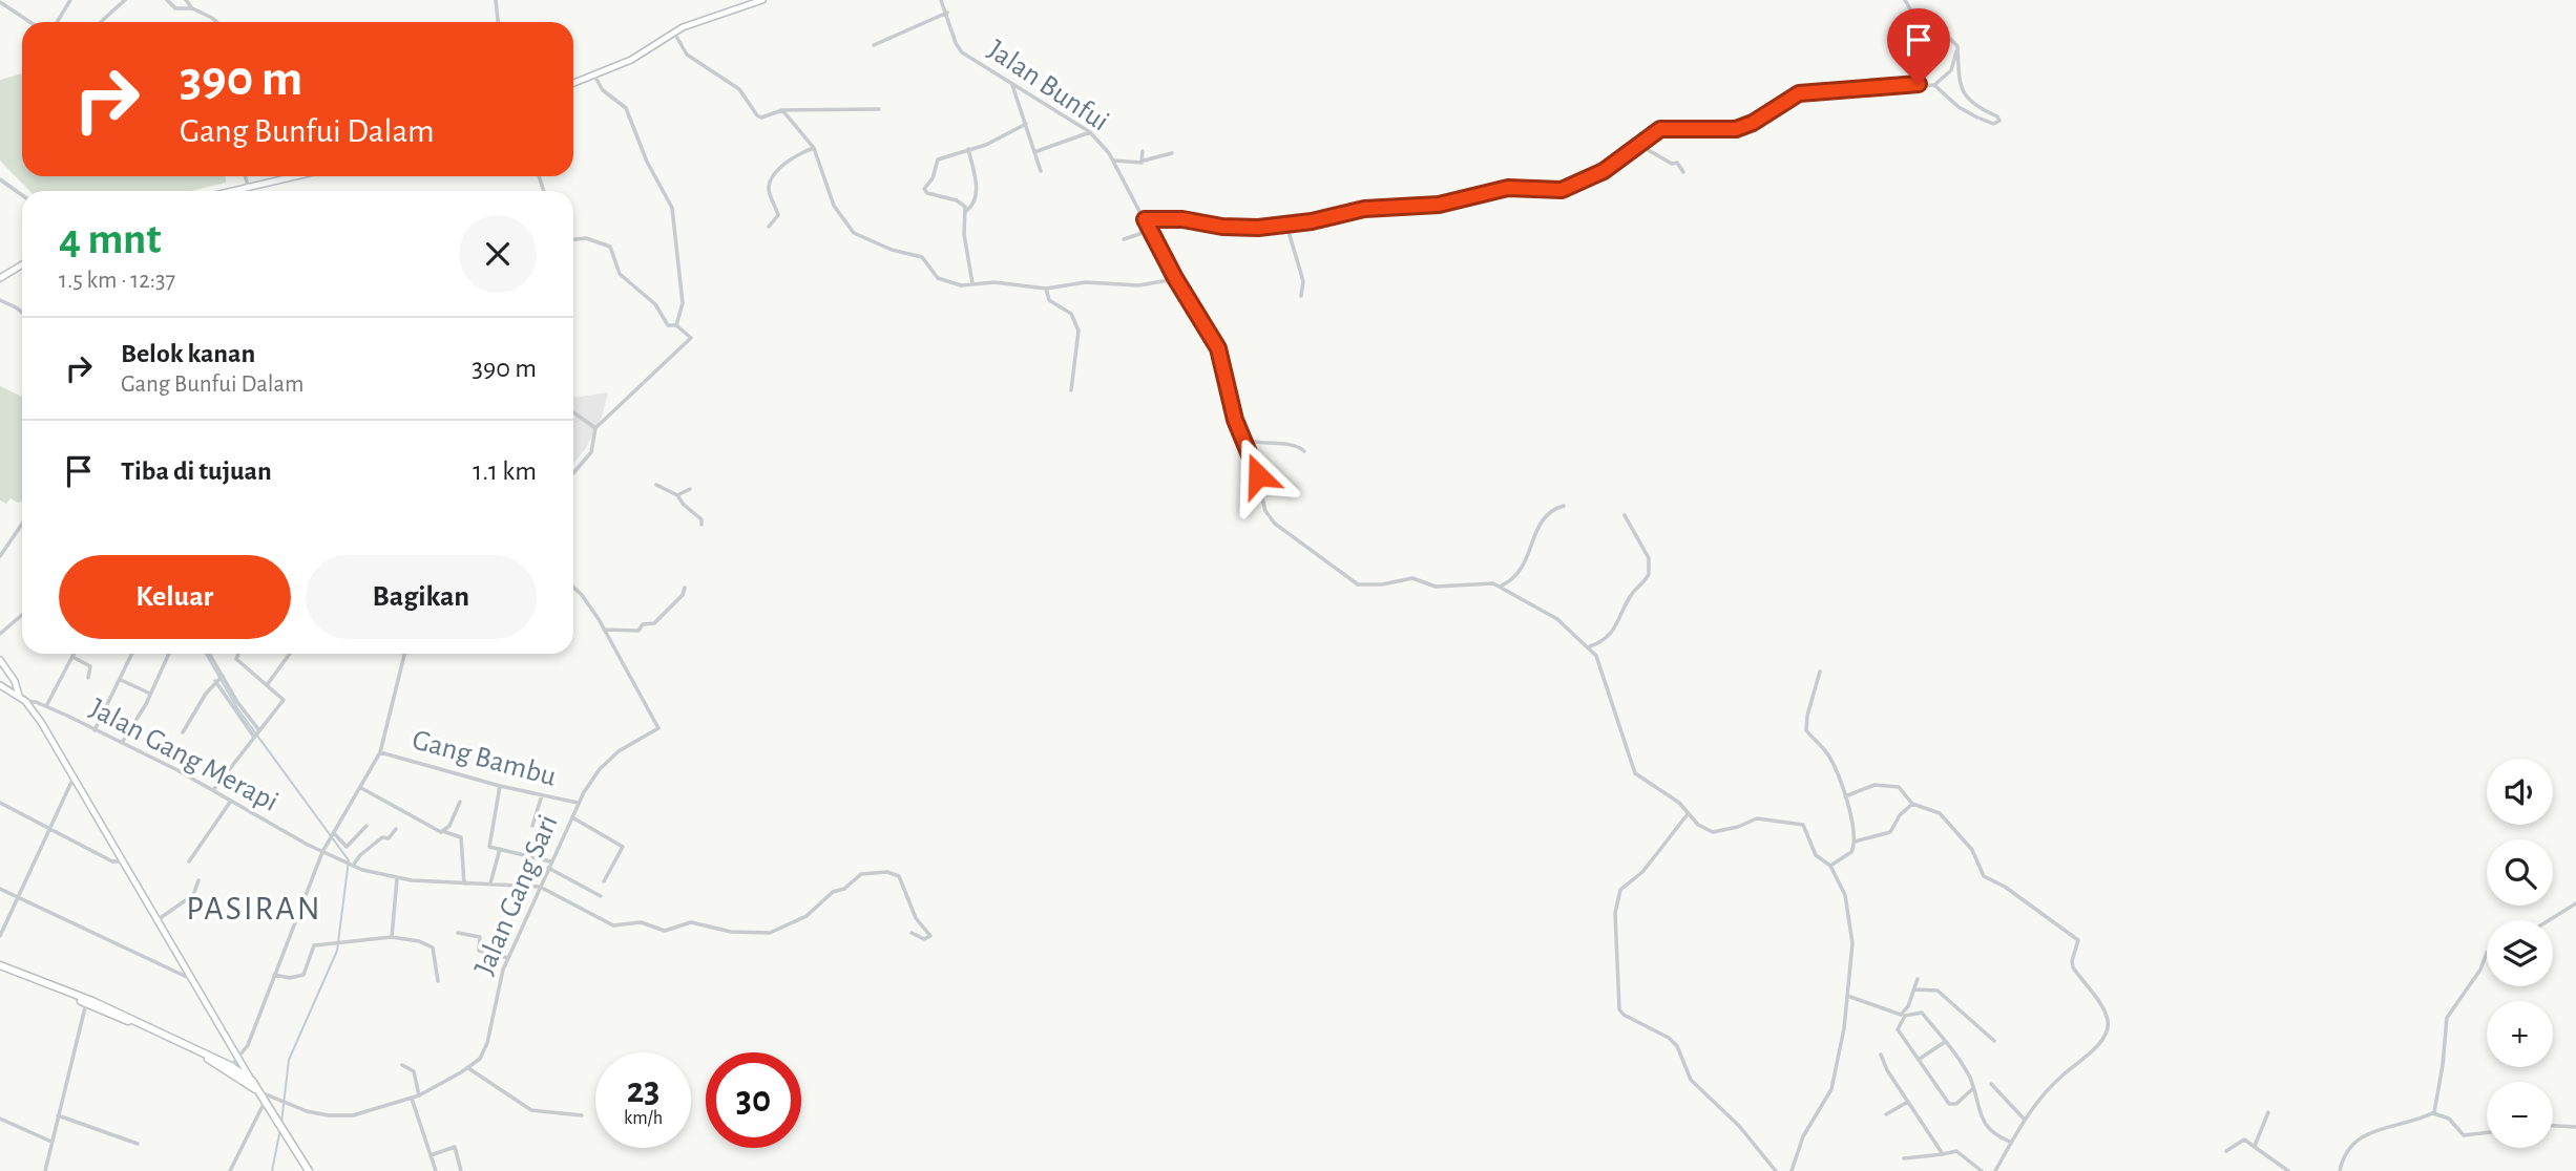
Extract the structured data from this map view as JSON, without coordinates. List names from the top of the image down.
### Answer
{
  "streets": {
    "street": [
      "Jalan Bunfui",
      "Jalan Gang Merapi",
      "Gang Bambu",
      "Jalan Gang Sari"
    ]
  },
  "crossings": [
    ["Gang Bambu", "Jalan Gang Sari"]
  ],
  "districts": ["PASIRAN"],
  "page": {
    "turn": ["390 m", "Gang Bunfui Dalam"],
    "heading": ["4 mnt", "1.5 km · 12:37"],
    "list": [
      {
        "name": "Belok kanan",
        "note": "Gang Bunfui Dalam",
        "value": "390 m"
      },
      {
        "name": "Tiba di tujuan",
        "value": "1.1 km"
      }
    ],
    "buttons": ["Keluar", "Bagikan"],
    "map_buttons": ["+", "−"],
    "speed": "23 km/h",
    "limit": "30"
  }
}
